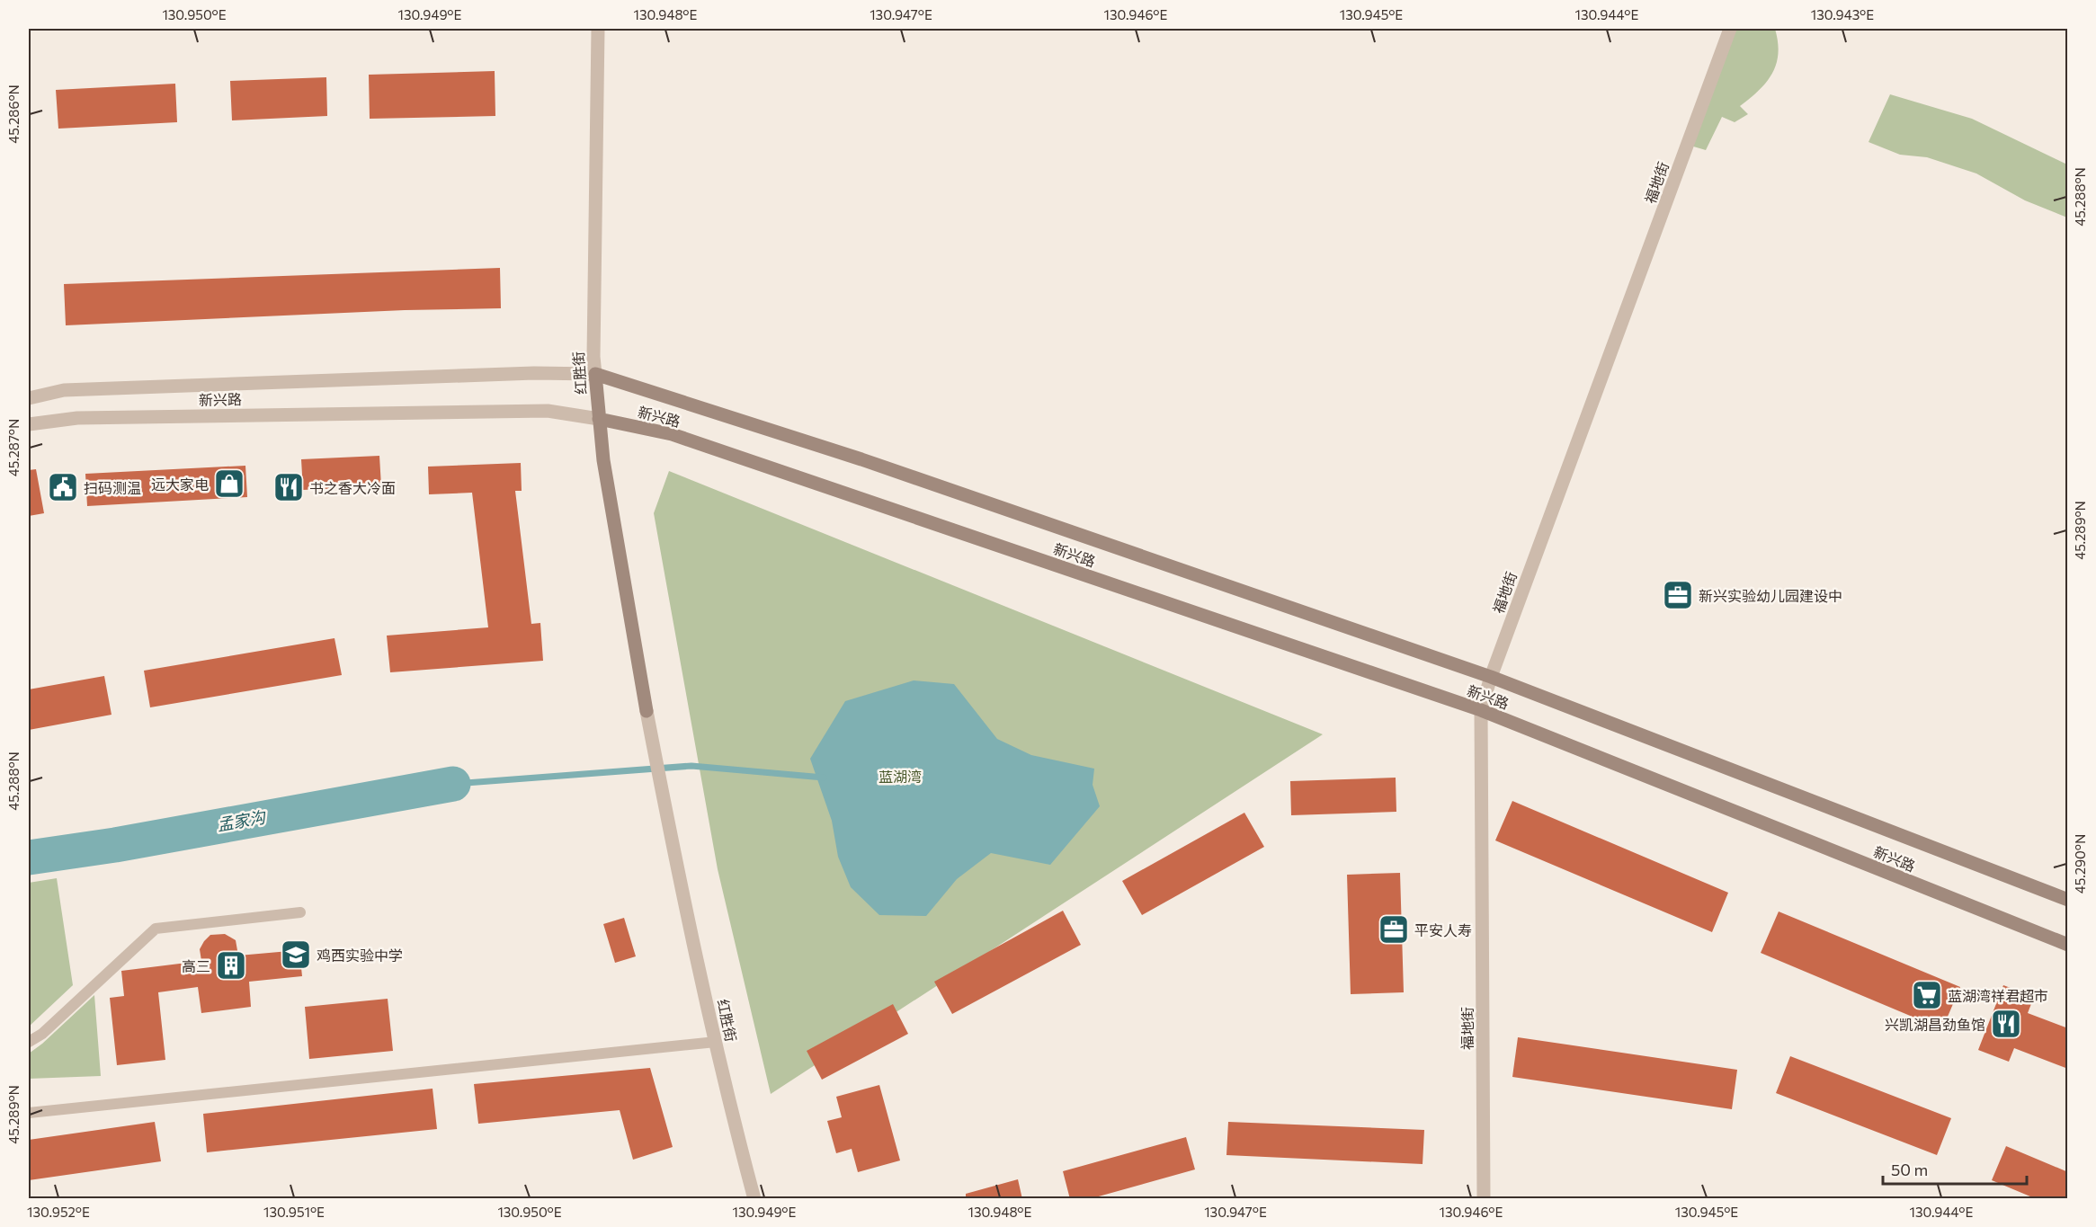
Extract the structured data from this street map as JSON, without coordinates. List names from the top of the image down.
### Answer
{
  "streets": {
    "main road": ["红胜街", "新兴路"],
    "street": ["福地街"]
  },
  "crossings": [
    ["福地街", "新兴路"],
    ["红胜街", "新兴路"]
  ],
  "water": ["孟家沟"],
  "parks": ["蓝湖湾"],
  "places": {
    "shop": ["远大家电"],
    "public building": ["扫码测温"],
    "restaurant": ["书之香大冷面", "兴凯湖昌劲鱼馆"],
    "office": ["新兴实验幼儿园建设中", "平安人寿"],
    "school or university": ["鸡西实验中学"],
    "building": ["高三"],
    "supermarket": ["蓝湖湾祥君超市"]
  },
  "scale_bar": "50 m",
  "coordinates": [
    "130.950°E",
    "130.949°E",
    "130.948°E",
    "130.947°E",
    "130.946°E",
    "130.945°E",
    "130.944°E",
    "130.943°E",
    "45.286°N",
    "45.288°N",
    "45.287°N",
    "45.289°N",
    "45.290°N",
    "130.952°E",
    "130.951°E"
  ]
}
